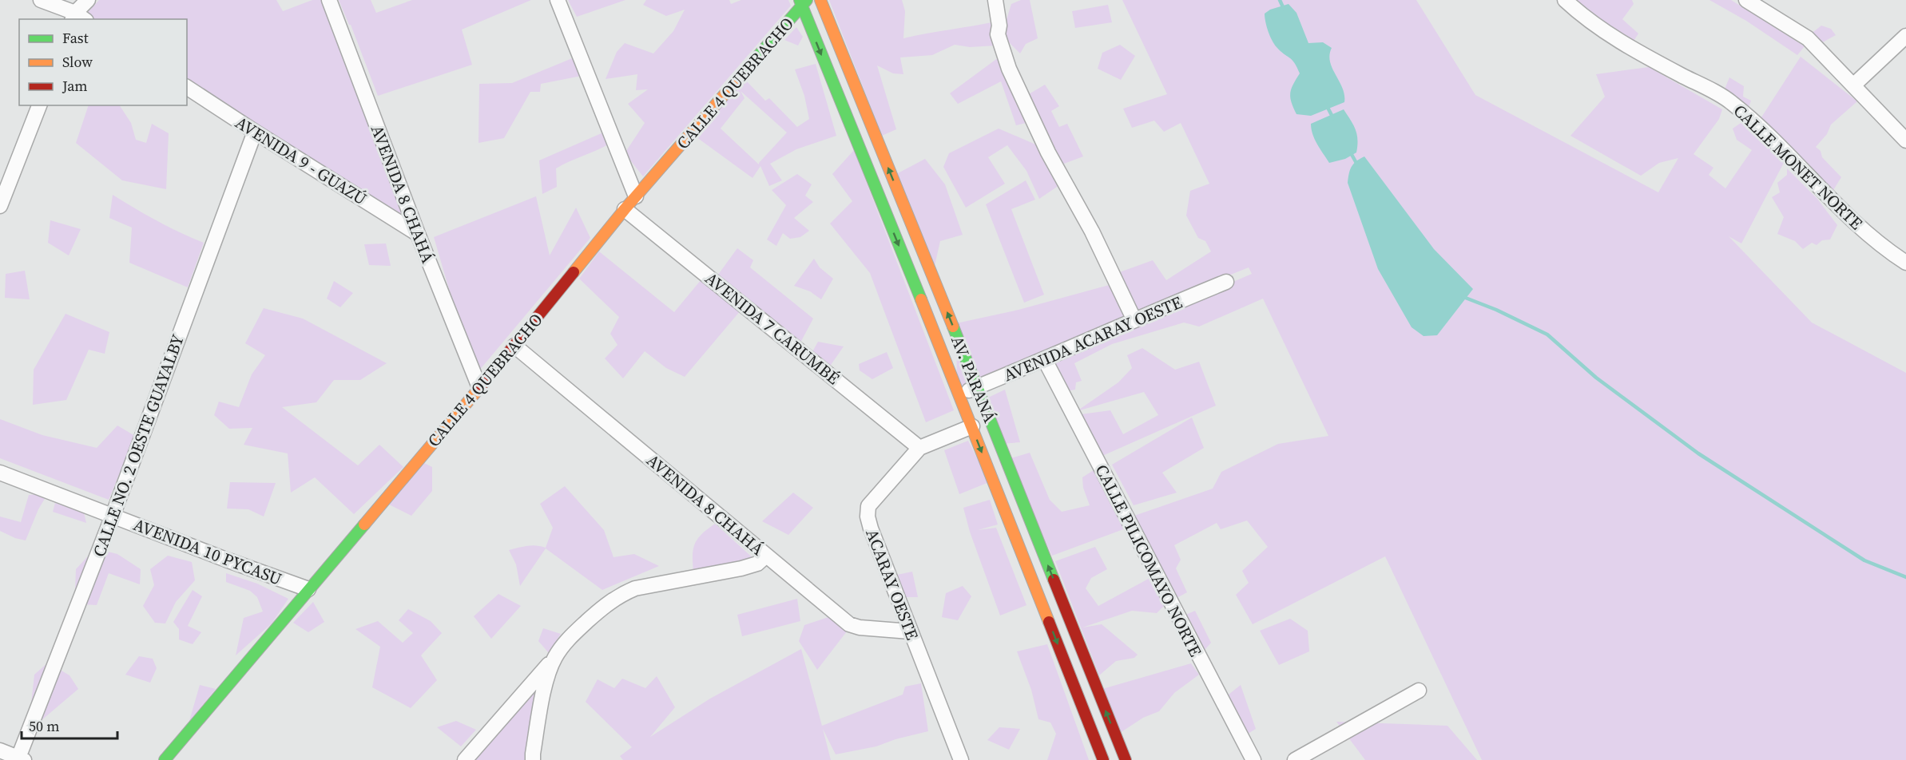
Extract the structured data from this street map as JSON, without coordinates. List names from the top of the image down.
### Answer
{
  "streets": {
    "street": [
      "CALLE 4 QUEBRACHO",
      "AVENIDA 9 - GUAZÚ",
      "CALLE MONET NORTE",
      "AVENIDA 8 CHAHÁ",
      "AVENIDA 7 CARUMBÉ",
      "AVENIDA ACARAY OESTE",
      "AV. PARANÁ",
      "CALLE NO. 2 OESTE GUAYALBY",
      "AVENIDA 10 PYCASU",
      "CALLE PILICOMAYO NORTE",
      "ACARAY OESTE"
    ]
  },
  "crossings": [
    ["CALLE 4 QUEBRACHO", "AVENIDA 8 CHAHÁ"],
    ["CALLE 4 QUEBRACHO", "AVENIDA 7 CARUMBÉ"],
    ["CALLE 4 QUEBRACHO", "AV. PARANÁ"],
    ["CALLE 4 QUEBRACHO", "AVENIDA 10 PYCASU"],
    ["AVENIDA 9 - GUAZÚ", "AVENIDA 8 CHAHÁ"],
    ["AVENIDA 9 - GUAZÚ", "CALLE NO. 2 OESTE GUAYALBY"],
    ["AVENIDA 8 CHAHÁ", "ACARAY OESTE"],
    ["AVENIDA 7 CARUMBÉ", "ACARAY OESTE"],
    ["AVENIDA ACARAY OESTE", "AV. PARANÁ"],
    ["AVENIDA ACARAY OESTE", "CALLE PILICOMAYO NORTE"],
    ["AV. PARANÁ", "ACARAY OESTE"],
    ["CALLE NO. 2 OESTE GUAYALBY", "AVENIDA 10 PYCASU"]
  ],
  "legend": ["Fast", "Slow", "Jam"],
  "scale_bar": "50 m"
}
